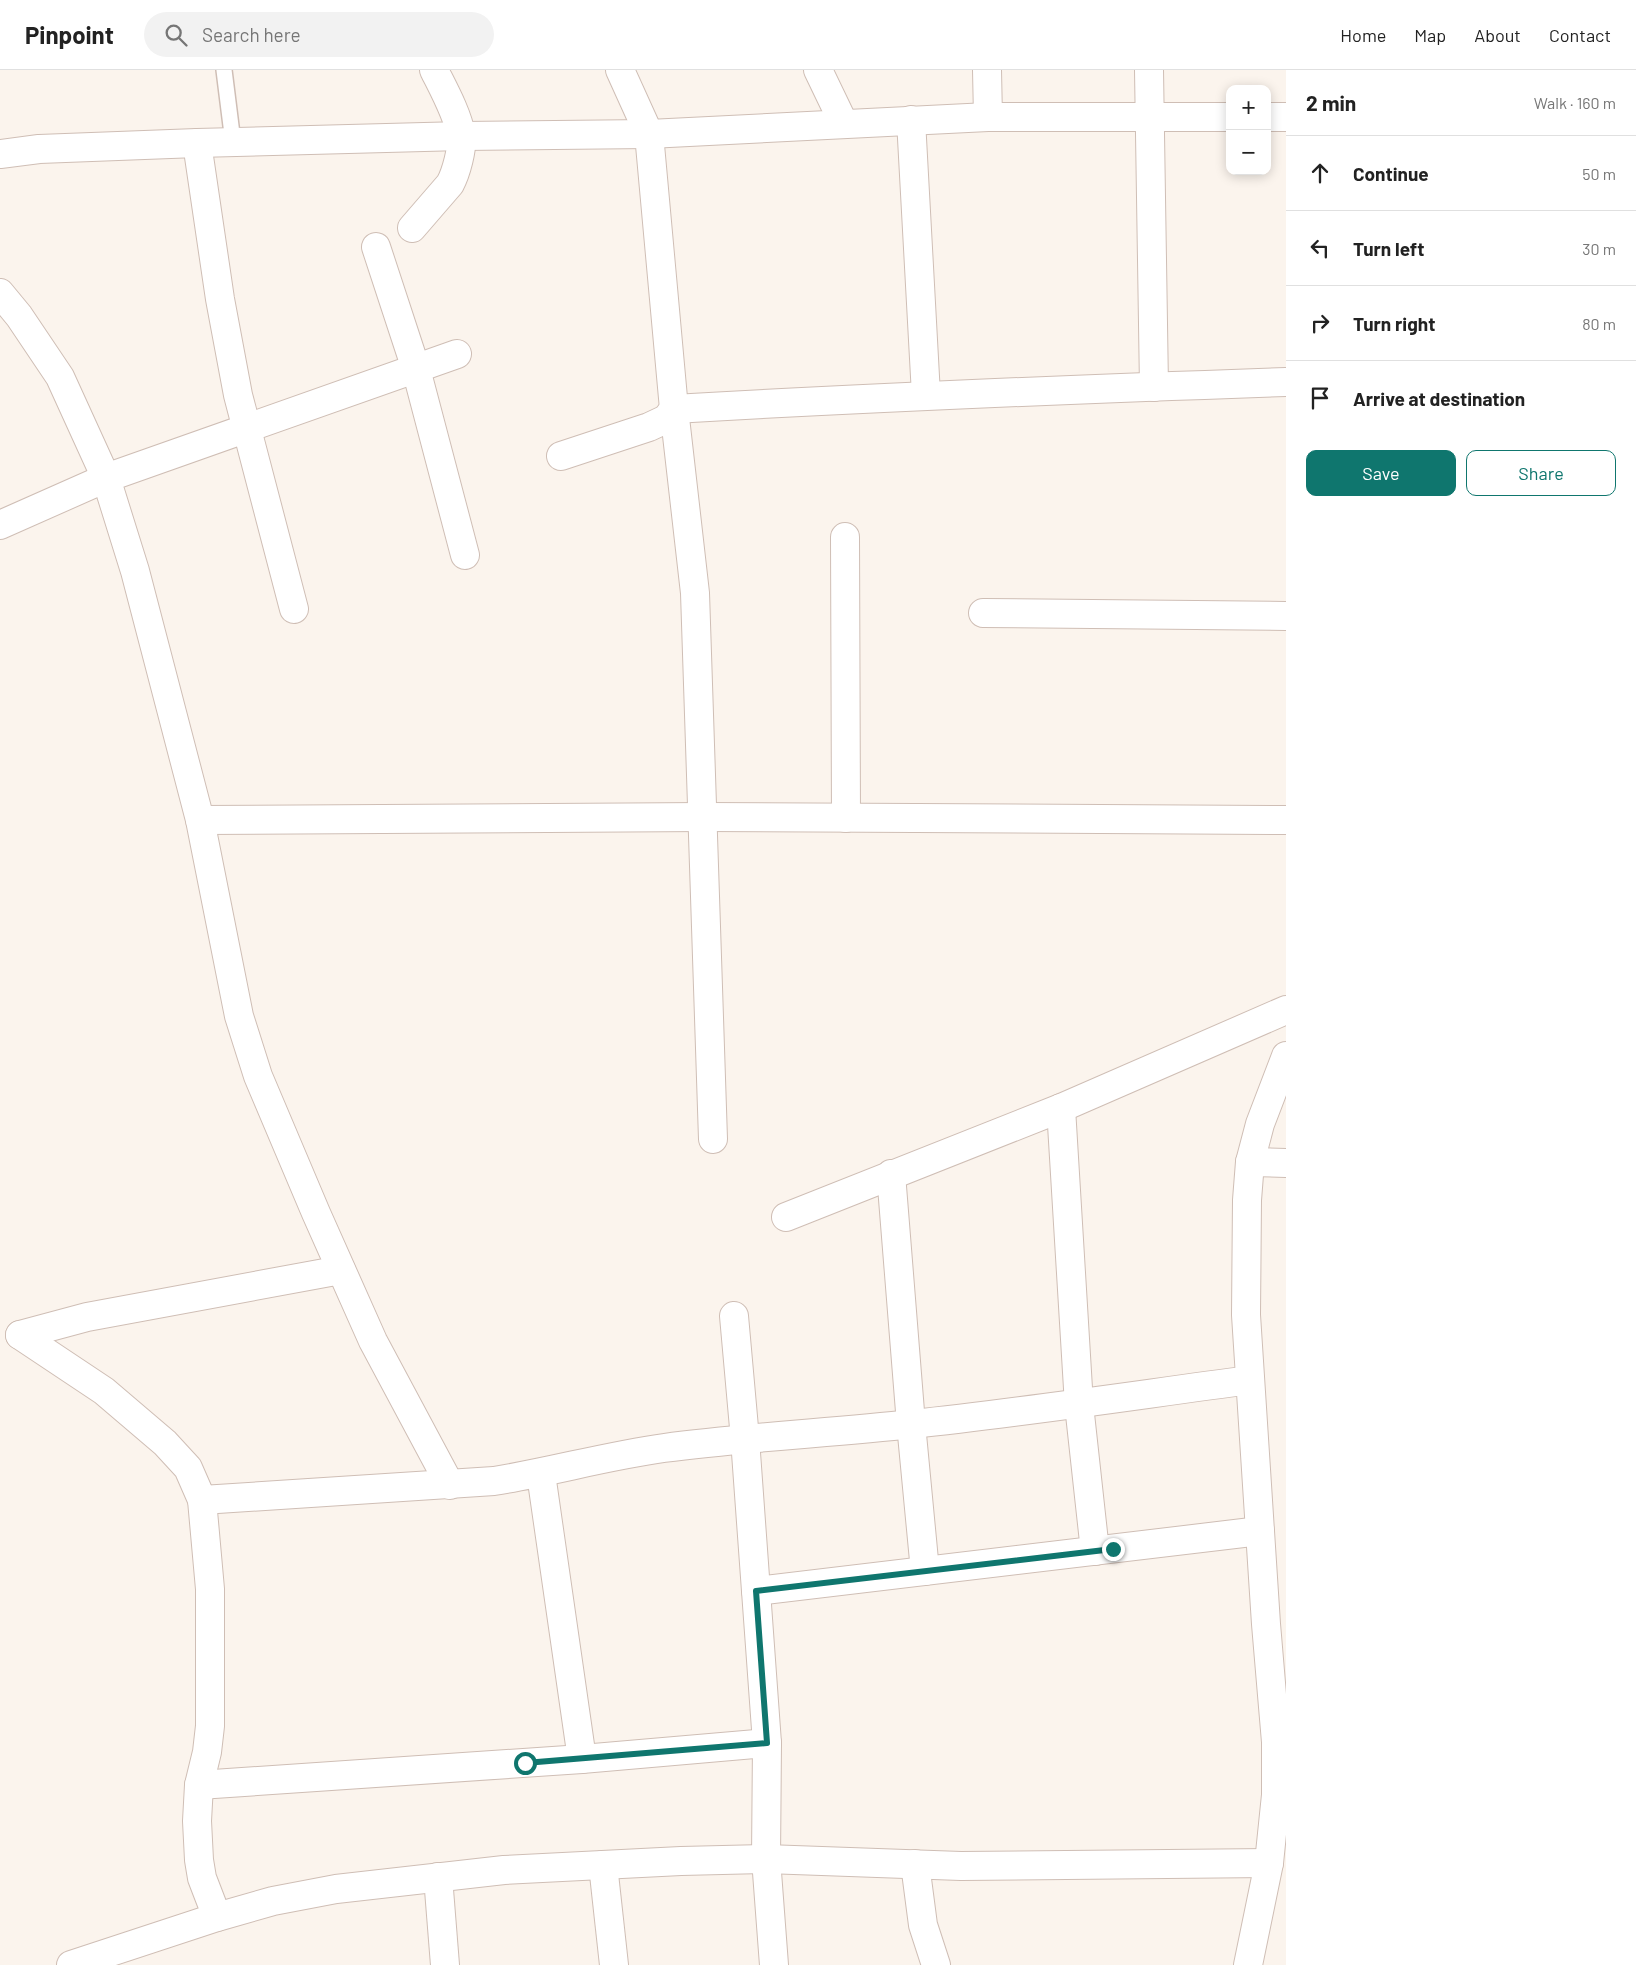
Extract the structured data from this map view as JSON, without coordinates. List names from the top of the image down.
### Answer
{
  "page": {
    "header": "Pinpoint",
    "search": "Search here",
    "nav": [
      "Home",
      "Map",
      "About",
      "Contact"
    ],
    "heading": ["2 min", "Walk · 160 m"],
    "map_buttons": ["+", "−"],
    "list": [
      ["Continue", "50 m"],
      ["Turn left", "30 m"],
      ["Turn right", "80 m"],
      "Arrive at destination"
    ],
    "buttons": ["Save", "Share"]
  }
}
